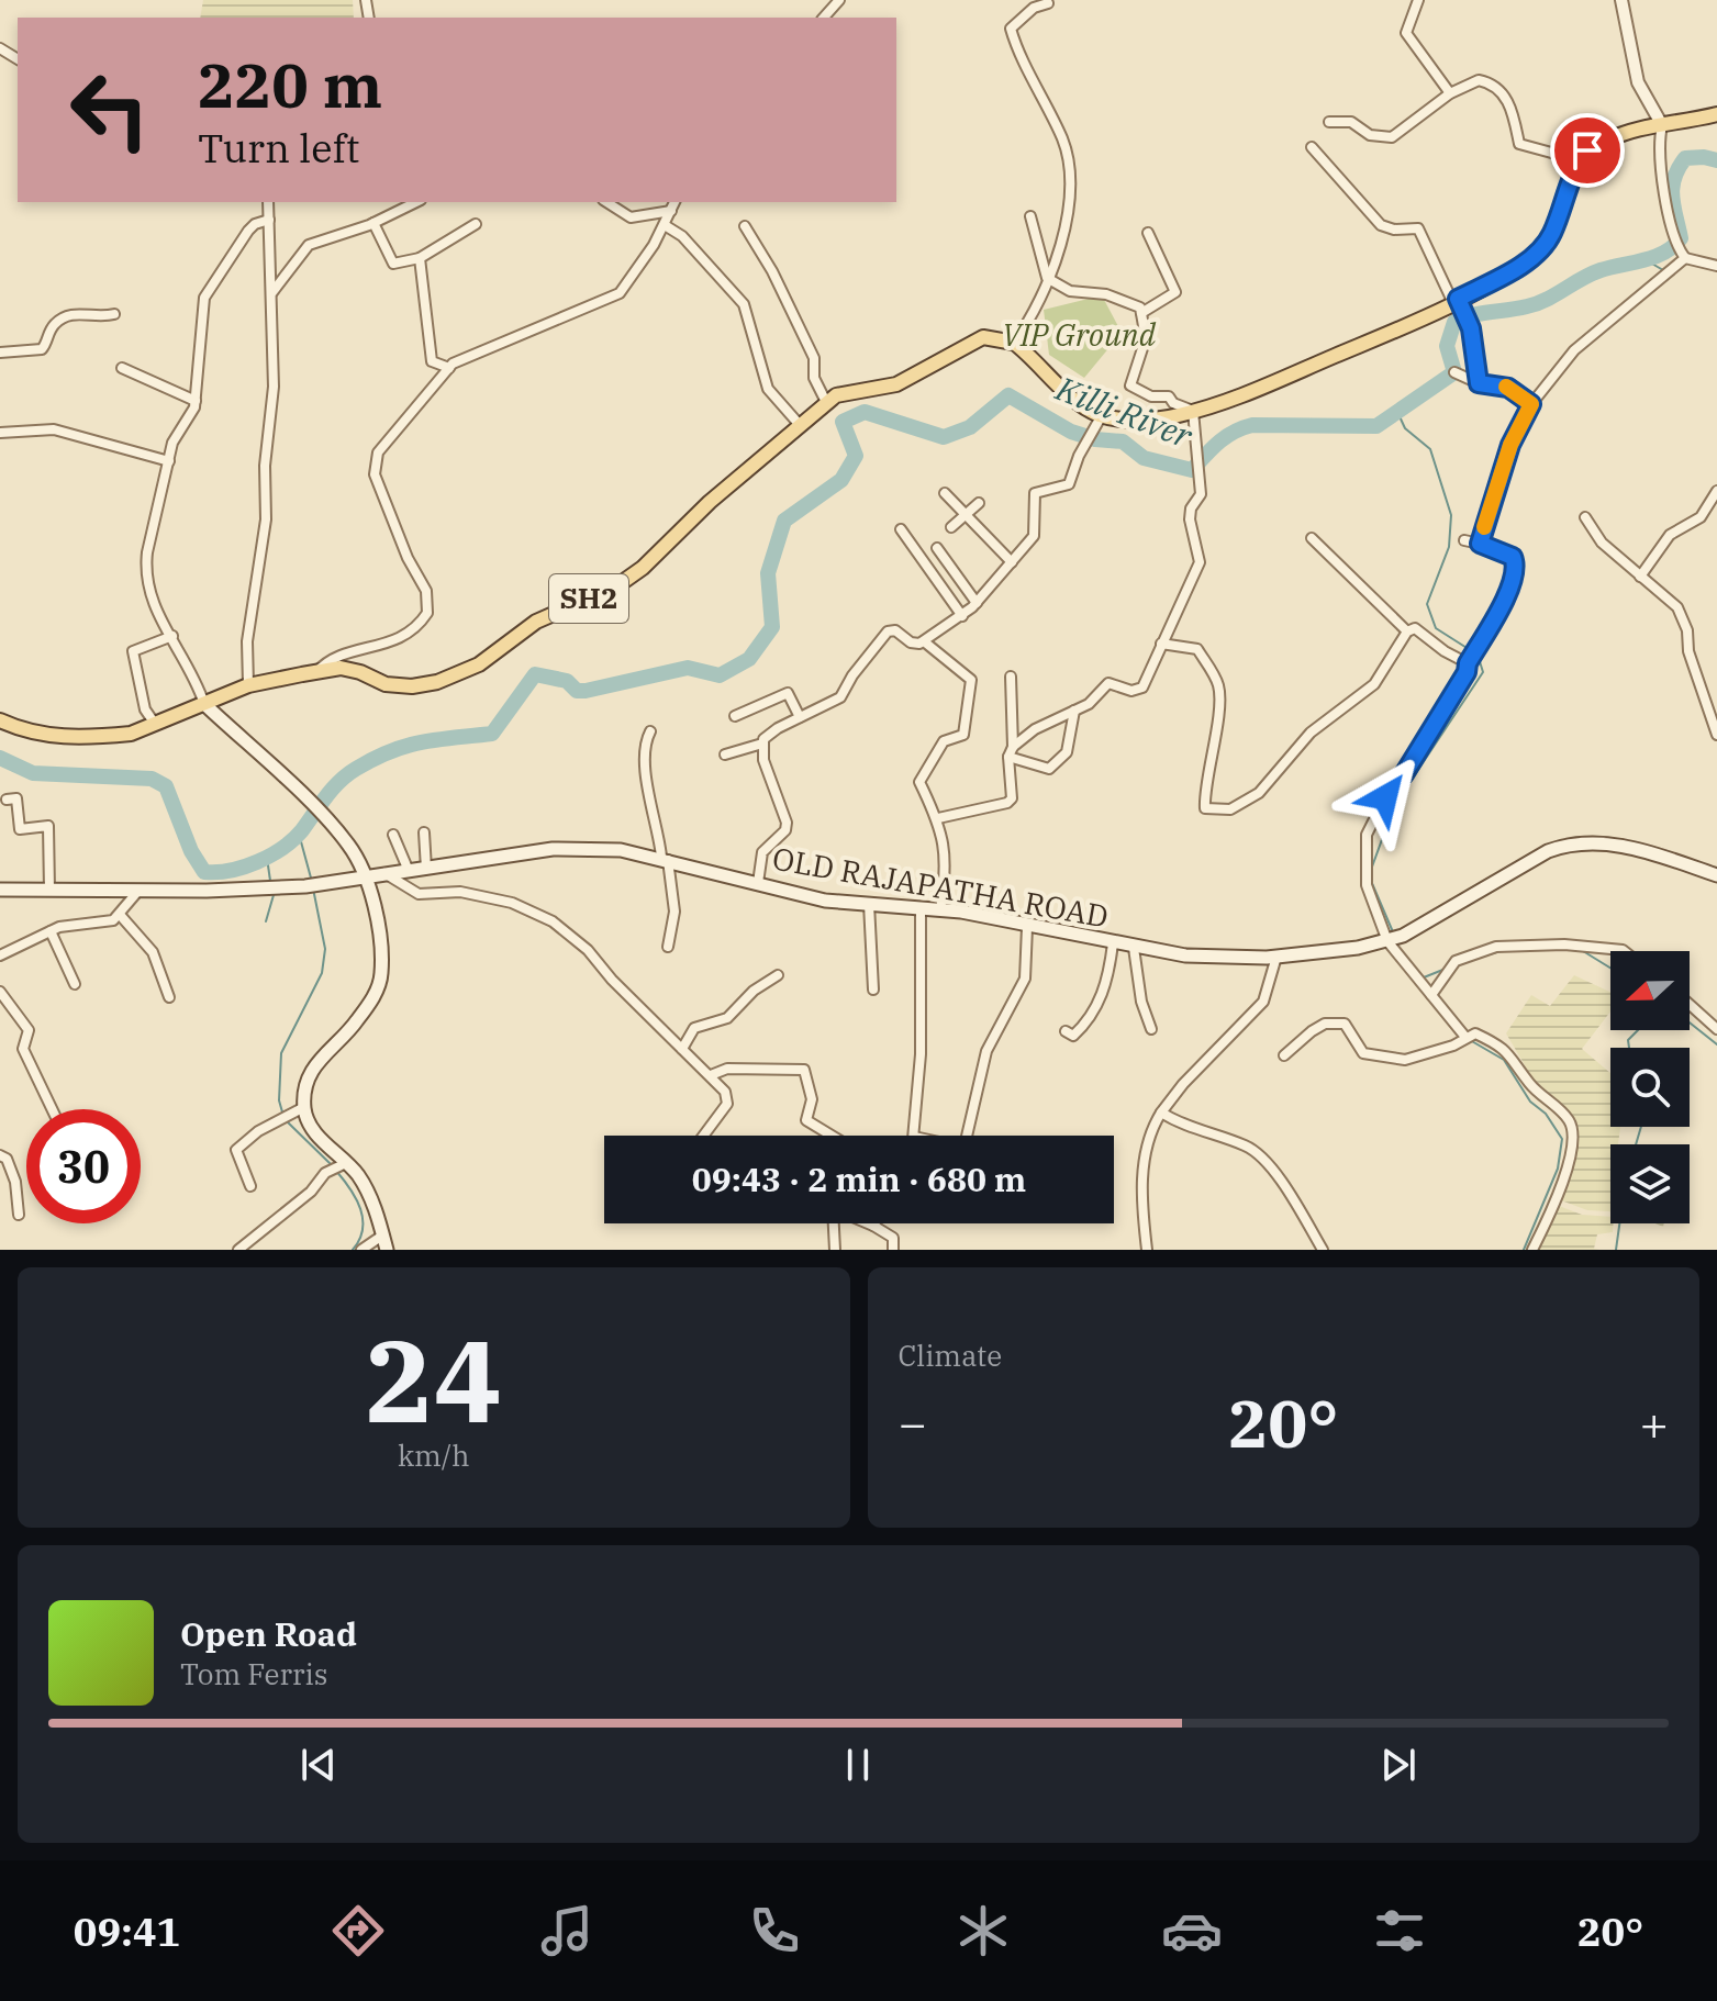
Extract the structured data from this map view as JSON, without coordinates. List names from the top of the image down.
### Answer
{
  "streets": {
    "main road": ["SH2", "OLD RAJAPATHA ROAD"]
  },
  "water": ["Killi River"],
  "parks": ["VIP Ground"],
  "north": "left",
  "page": {
    "turn": ["220 m", "Turn left"],
    "limit": "30",
    "trip": "09:43 · 2 min · 680 m",
    "tile": [
      ["24", "km/h"],
      "Climate"
    ],
    "heat": ["−", "20°", "+"],
    "song": ["Open Road", "Tom Ferris"],
    "tabs": ["09:41", "20°"]
  }
}
